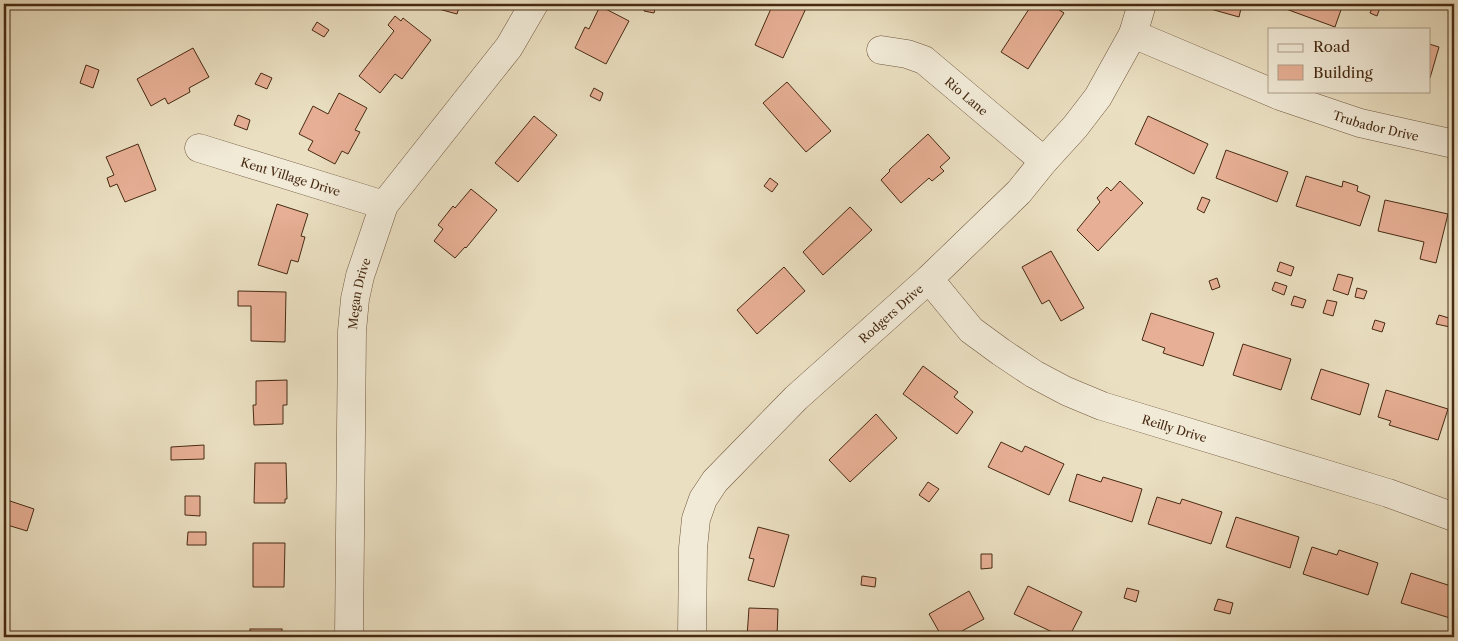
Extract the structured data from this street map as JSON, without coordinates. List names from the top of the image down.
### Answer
{
  "streets": {
    "street": [
      "Rio Lane",
      "Trubador Drive",
      "Kent Village Drive",
      "Megan Drive",
      "Rodgers Drive",
      "Reilly Drive"
    ]
  },
  "crossings": [
    ["Rio Lane", "Rodgers Drive"],
    ["Trubador Drive", "Rodgers Drive"],
    ["Kent Village Drive", "Megan Drive"],
    ["Rodgers Drive", "Reilly Drive"]
  ],
  "legend": ["Road", "Building"]
}
